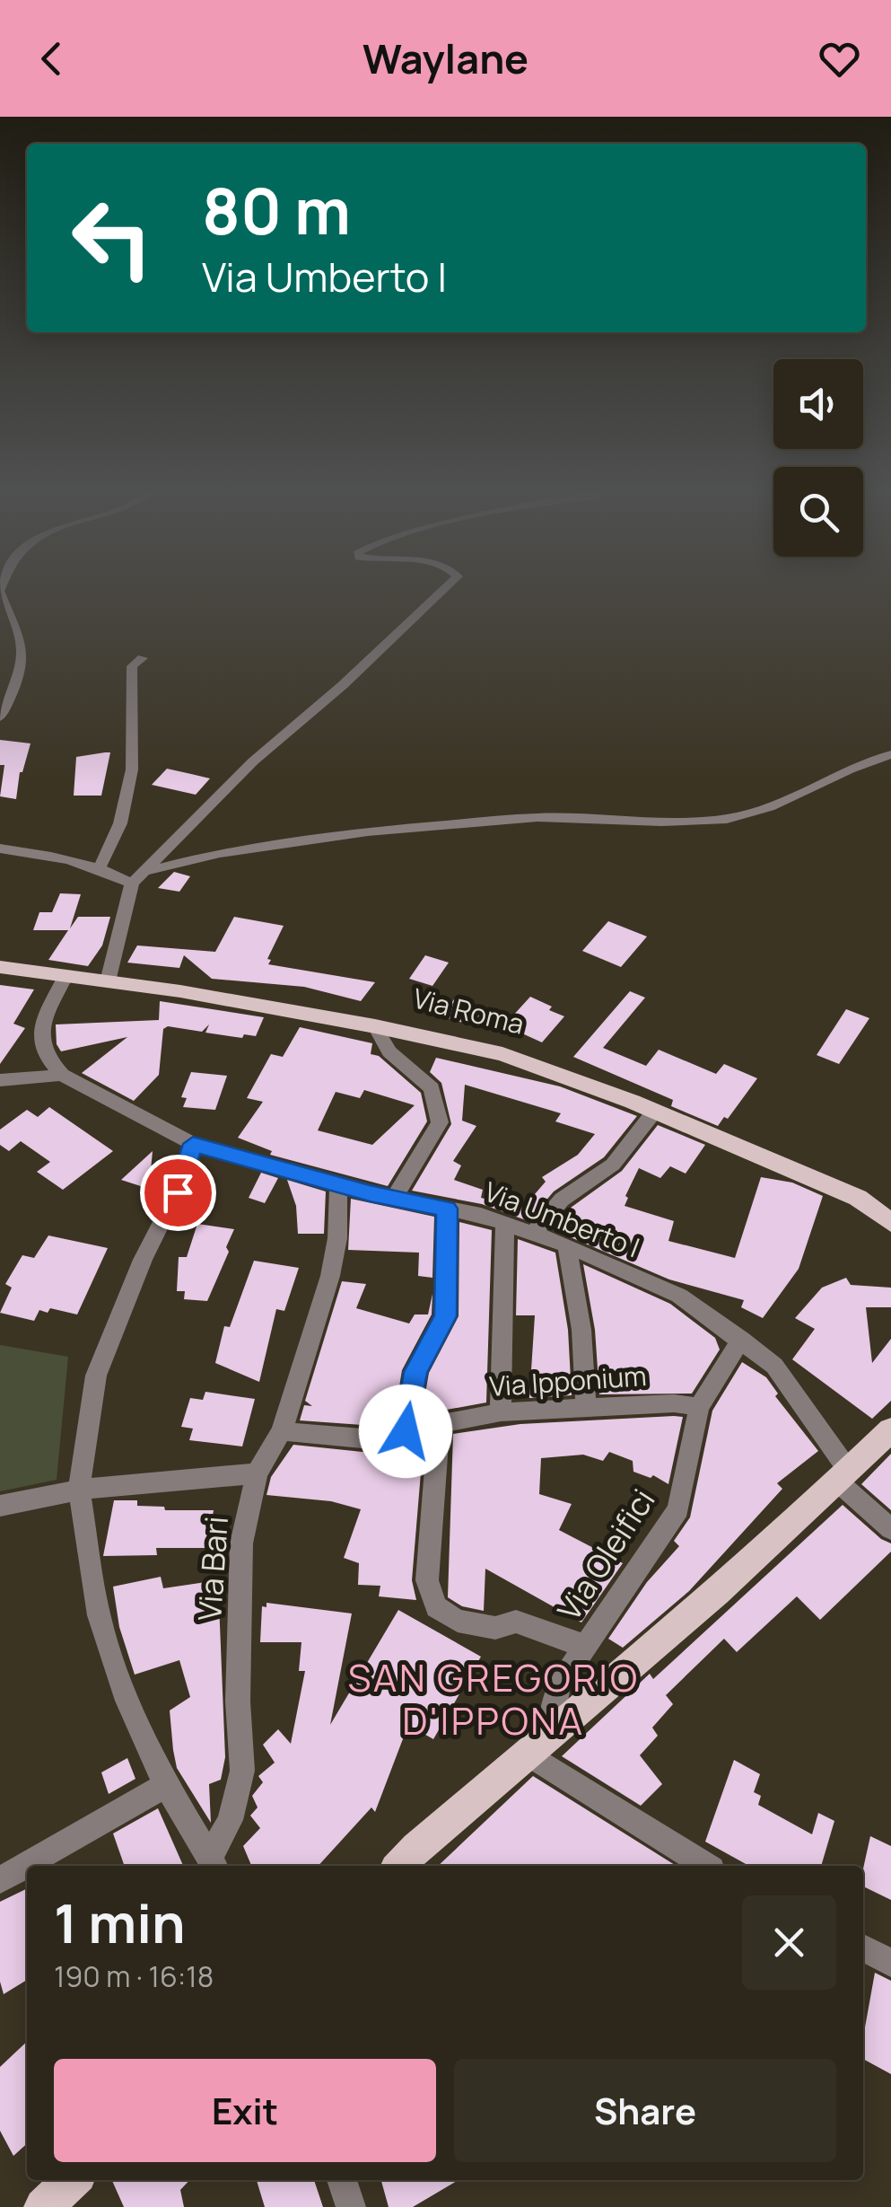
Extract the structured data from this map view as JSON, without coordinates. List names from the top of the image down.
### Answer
{
  "streets": {
    "main road": ["Via Roma"],
    "street": [
      "Via Umberto I",
      "Via Ipponium",
      "Via Oleifici",
      "Via Bari"
    ]
  },
  "crossings": [
    ["Via Umberto I", "Via Bari"],
    ["Via Ipponium", "Via Oleifici"],
    ["Via Ipponium", "Via Bari"]
  ],
  "districts": ["SAN GREGORIO D'IPPONA"],
  "page": {
    "header": "Waylane",
    "turn": ["80 m", "Via Umberto I"],
    "heading": ["1 min", "190 m · 16:18"],
    "buttons": ["Exit", "Share"]
  }
}
